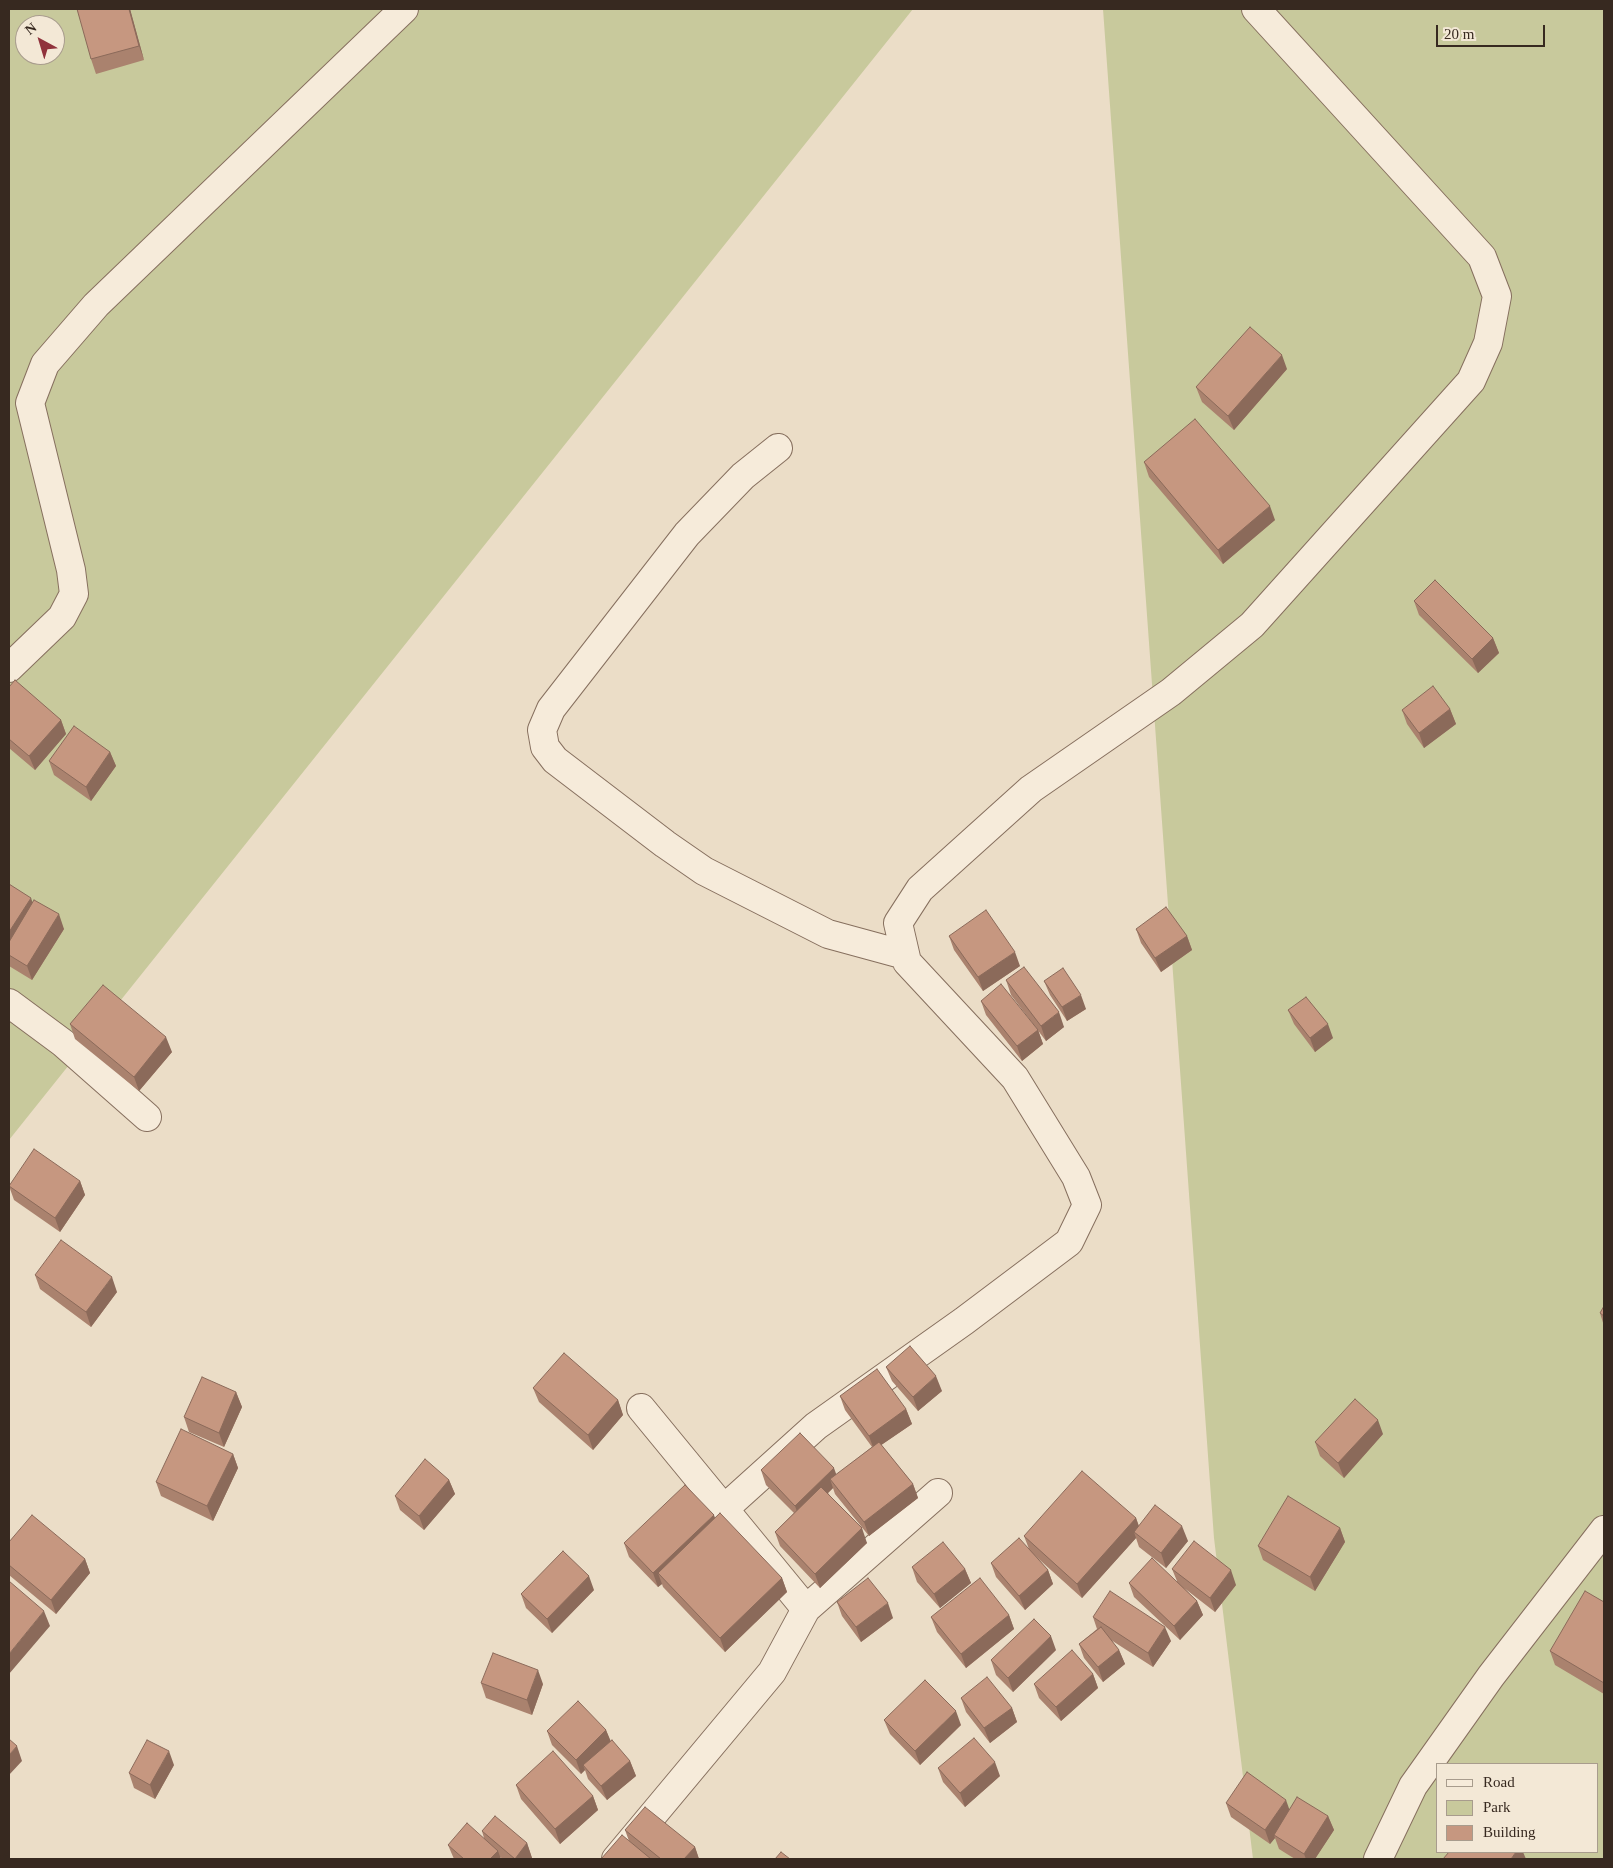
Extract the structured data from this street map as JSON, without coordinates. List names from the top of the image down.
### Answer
{
  "legend": ["Road", "Park", "Building"],
  "scale_bar": "20 m",
  "north": "top left"
}
